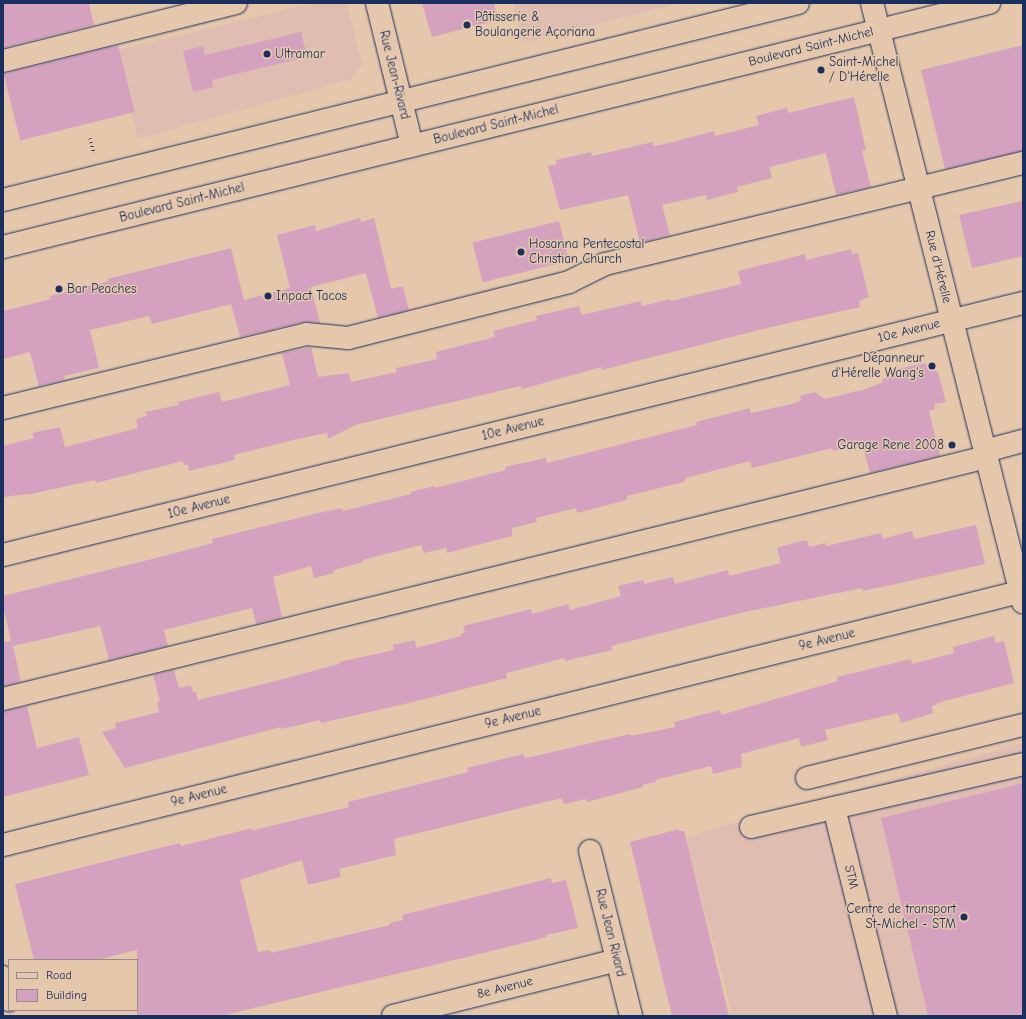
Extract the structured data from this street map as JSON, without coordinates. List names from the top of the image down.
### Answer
{
  "streets": {
    "street": [
      "Boulevard Saint-Michel",
      "Rue Jean-Rivard",
      "Rue d'Hérelle",
      "10e Avenue",
      "9e Avenue",
      "STM",
      "Rue Jean Rivard",
      "8e Avenue"
    ]
  },
  "crossings": [
    ["Boulevard Saint-Michel", "Rue Jean-Rivard"],
    ["Boulevard Saint-Michel", "Rue d'Hérelle"],
    ["Rue d'Hérelle", "10e Avenue"],
    ["Rue d'Hérelle", "9e Avenue"],
    ["Rue Jean Rivard", "8e Avenue"]
  ],
  "places": [
    "Pâtisserie & Boulangerie Açoriana",
    "Ultramar",
    "Saint-Michel / D'Hérelle",
    "Hosanna Pentecostal Christian Church",
    "Bar Peaches",
    "Inpact Tacos",
    "Dépanneur d'Hérelle Wang's",
    "Garage Rene 2008",
    "Centre de transport St-Michel - STM"
  ],
  "legend": ["Road", "Building"]
}
